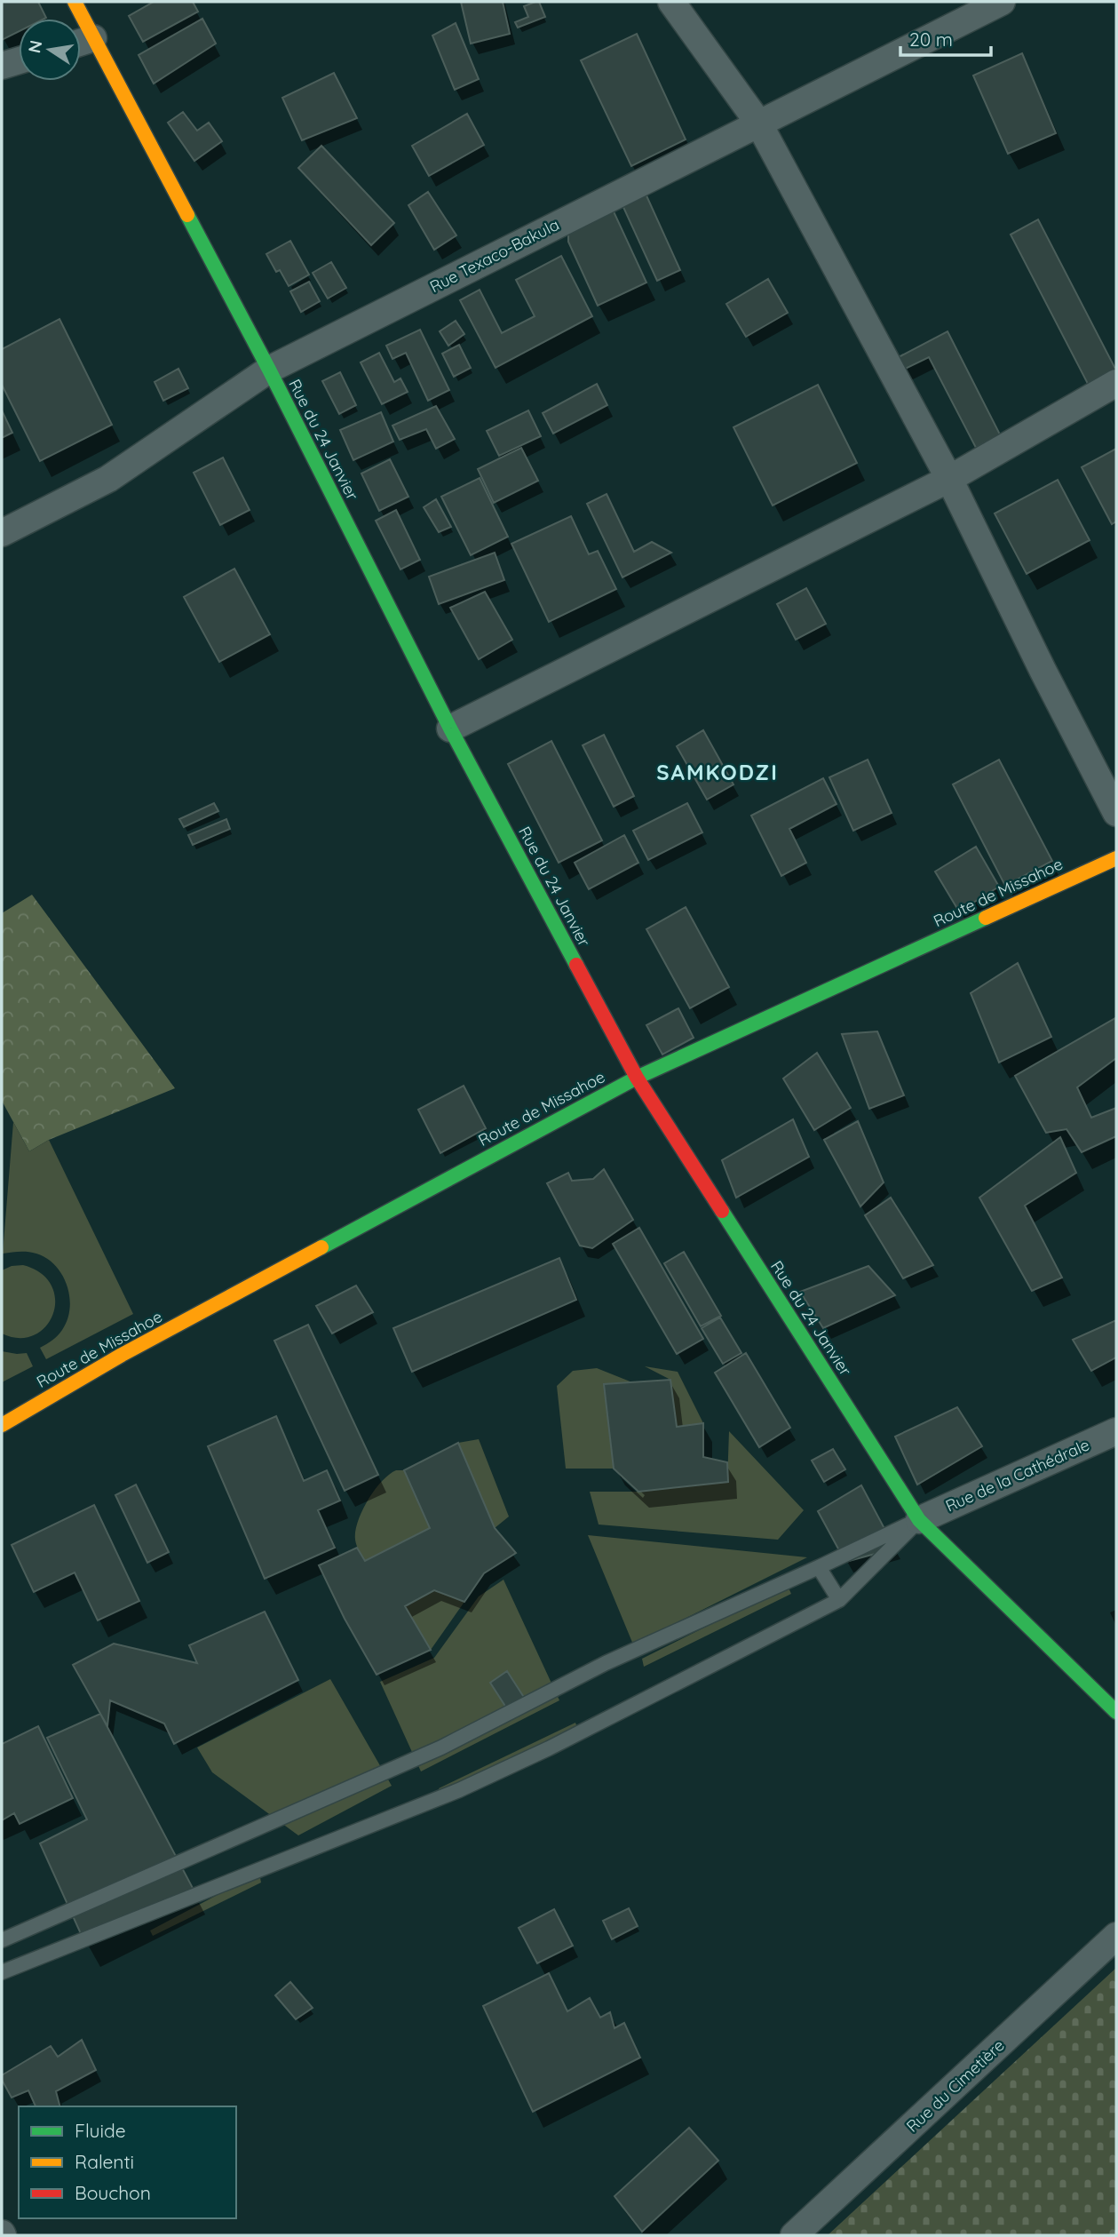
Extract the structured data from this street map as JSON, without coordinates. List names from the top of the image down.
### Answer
{
  "streets": {
    "street": [
      "Rue Texaco-Bakula",
      "Rue du 24 Janvier",
      "Route de Missahoe",
      "Rue de la Cathédrale",
      "Rue du Cimetière"
    ]
  },
  "crossings": [
    ["Rue Texaco-Bakula", "Rue du 24 Janvier"],
    ["Rue du 24 Janvier", "Route de Missahoe"],
    ["Rue du 24 Janvier", "Rue de la Cathédrale"]
  ],
  "districts": ["SAMKODZI"],
  "legend": ["Fluide", "Ralenti", "Bouchon"],
  "scale_bar": "20 m",
  "north": "left"
}
